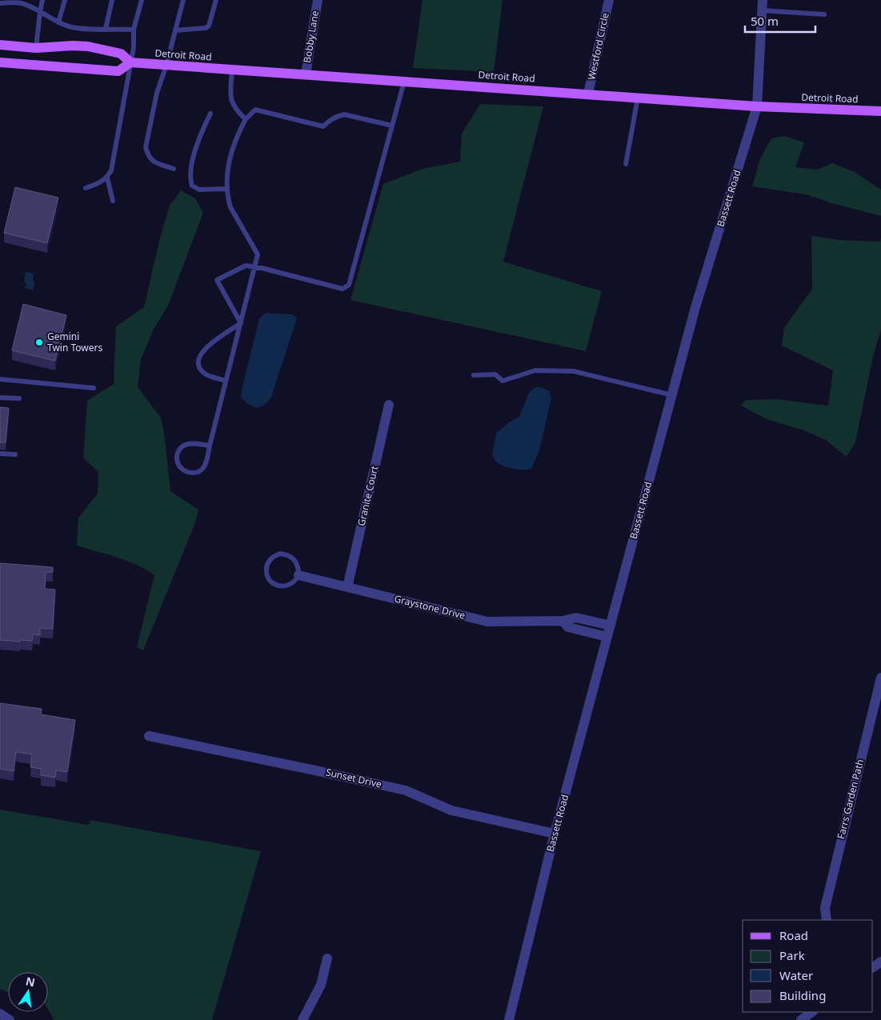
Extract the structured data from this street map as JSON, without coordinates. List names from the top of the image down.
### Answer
{
  "streets": {
    "main road": ["Detroit Road"],
    "street": [
      "Bobby Lane",
      "Westford Circle",
      "Bassett Road",
      "Granite Court",
      "Graystone Drive",
      "Sunset Drive",
      "Farrs Garden Path"
    ]
  },
  "crossings": [
    ["Bobby Lane", "Detroit Road"],
    ["Westford Circle", "Detroit Road"],
    ["Detroit Road", "Bassett Road"],
    ["Bassett Road", "Graystone Drive"],
    ["Bassett Road", "Sunset Drive"],
    ["Granite Court", "Graystone Drive"]
  ],
  "places": ["Gemini Twin Towers"],
  "legend": [
    "Road",
    "Park",
    "Water",
    "Building"
  ],
  "scale_bar": "50 m",
  "north": "top"
}
